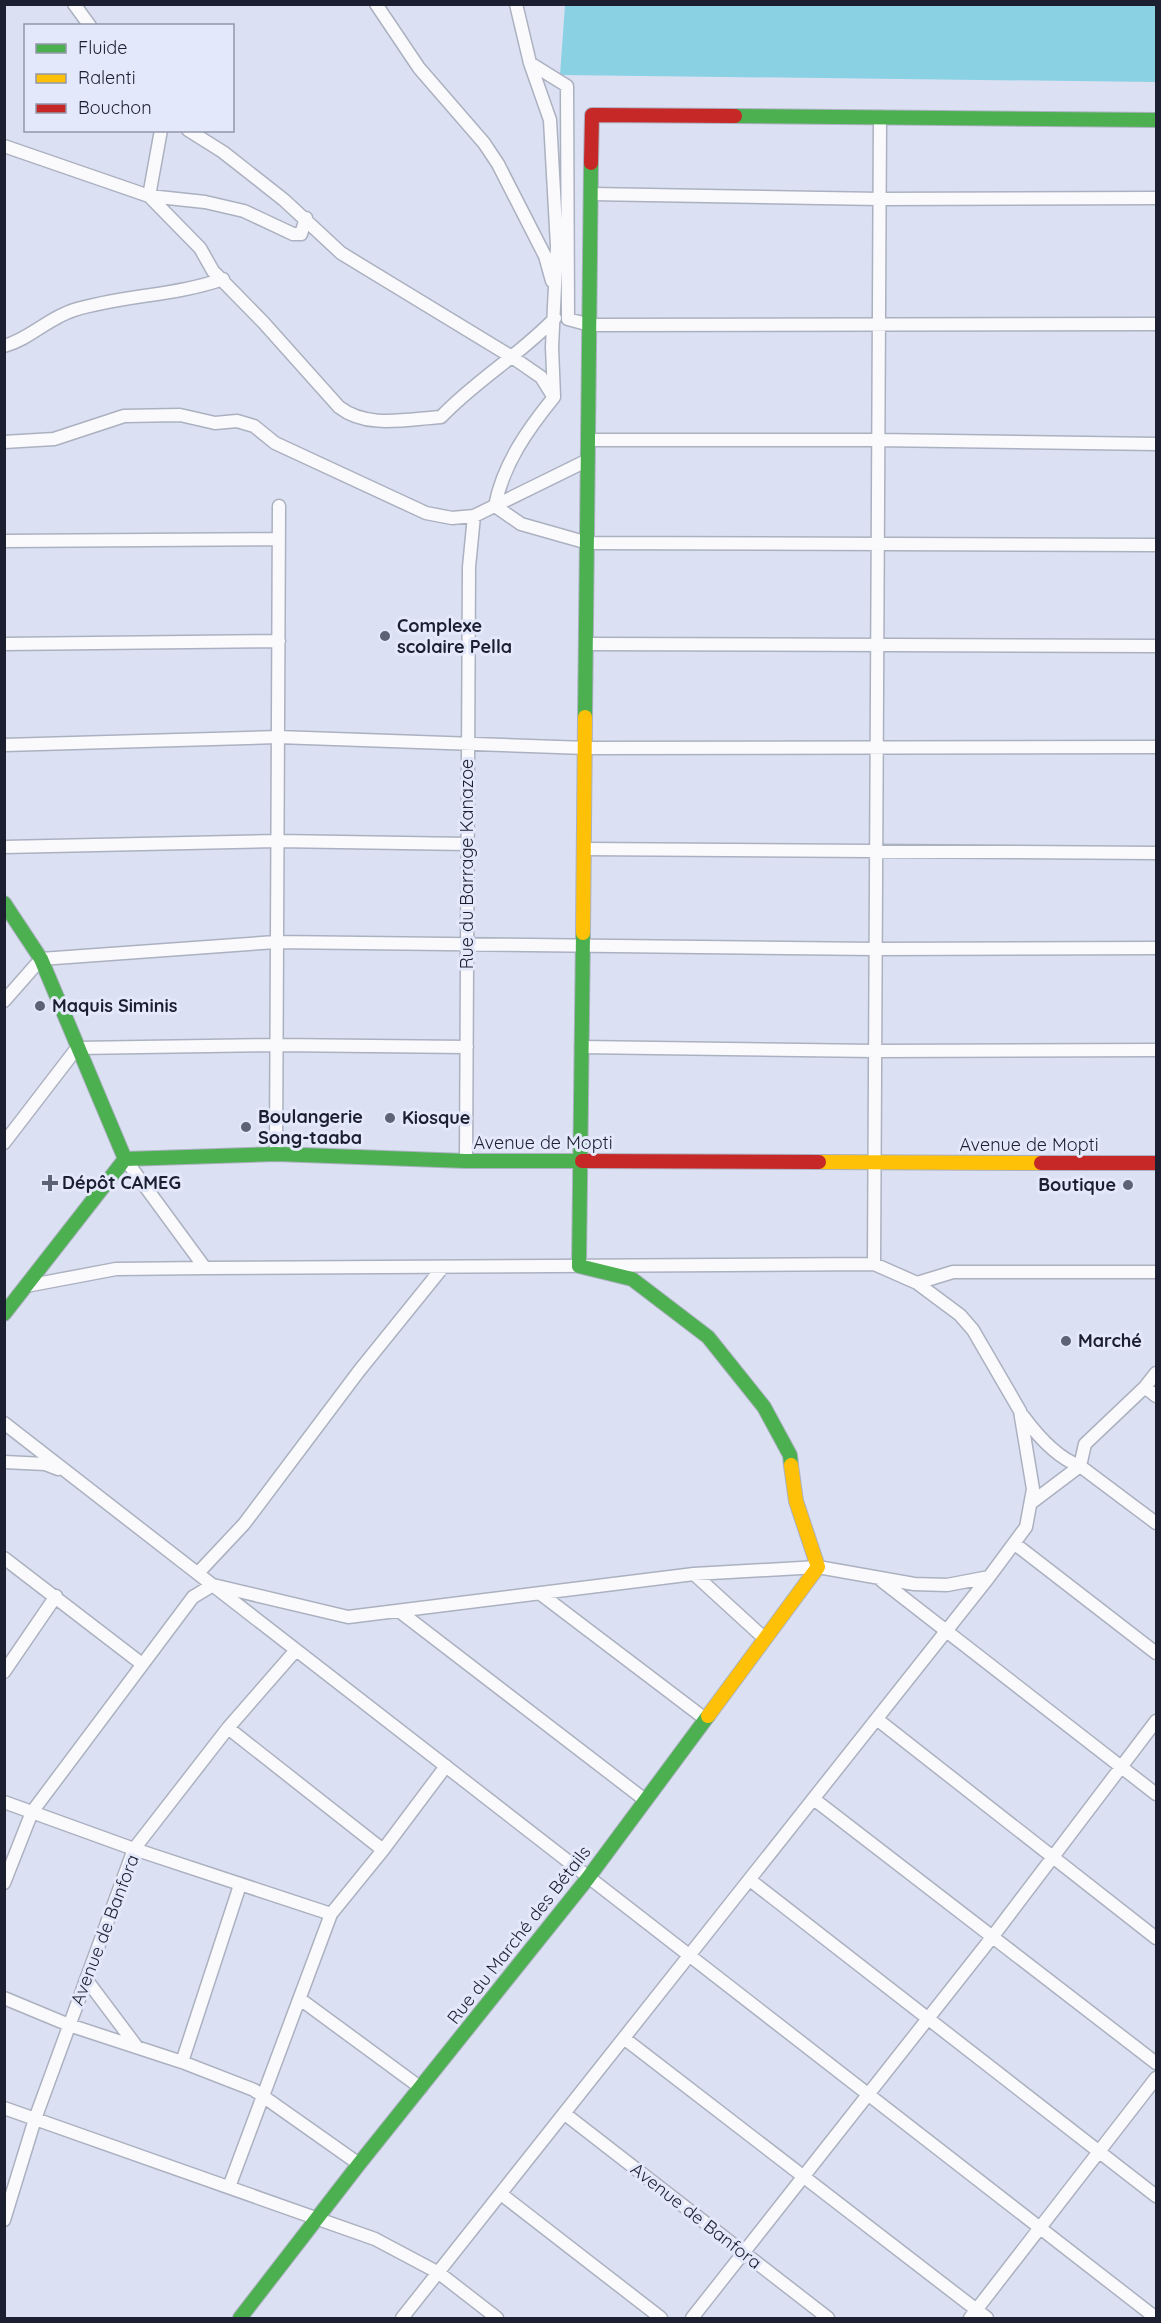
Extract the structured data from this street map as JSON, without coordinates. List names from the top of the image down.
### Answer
{
  "streets": {
    "street": [
      "Rue du Barrage Kanazoe",
      "Avenue de Mopti",
      "Avenue de Banfora",
      "Rue du Marché des Bétails"
    ]
  },
  "crossings": [
    ["Rue du Barrage Kanazoe", "Avenue de Mopti"]
  ],
  "places": {
    "other": [
      "Complexe scolaire Pella",
      "Maquis Siminis",
      "Kiosque",
      "Boulangerie Song-taaba",
      "Boutique",
      "Marché"
    ],
    "health": ["Dépôt CAMEG"]
  },
  "legend": ["Fluide", "Ralenti", "Bouchon"]
}
